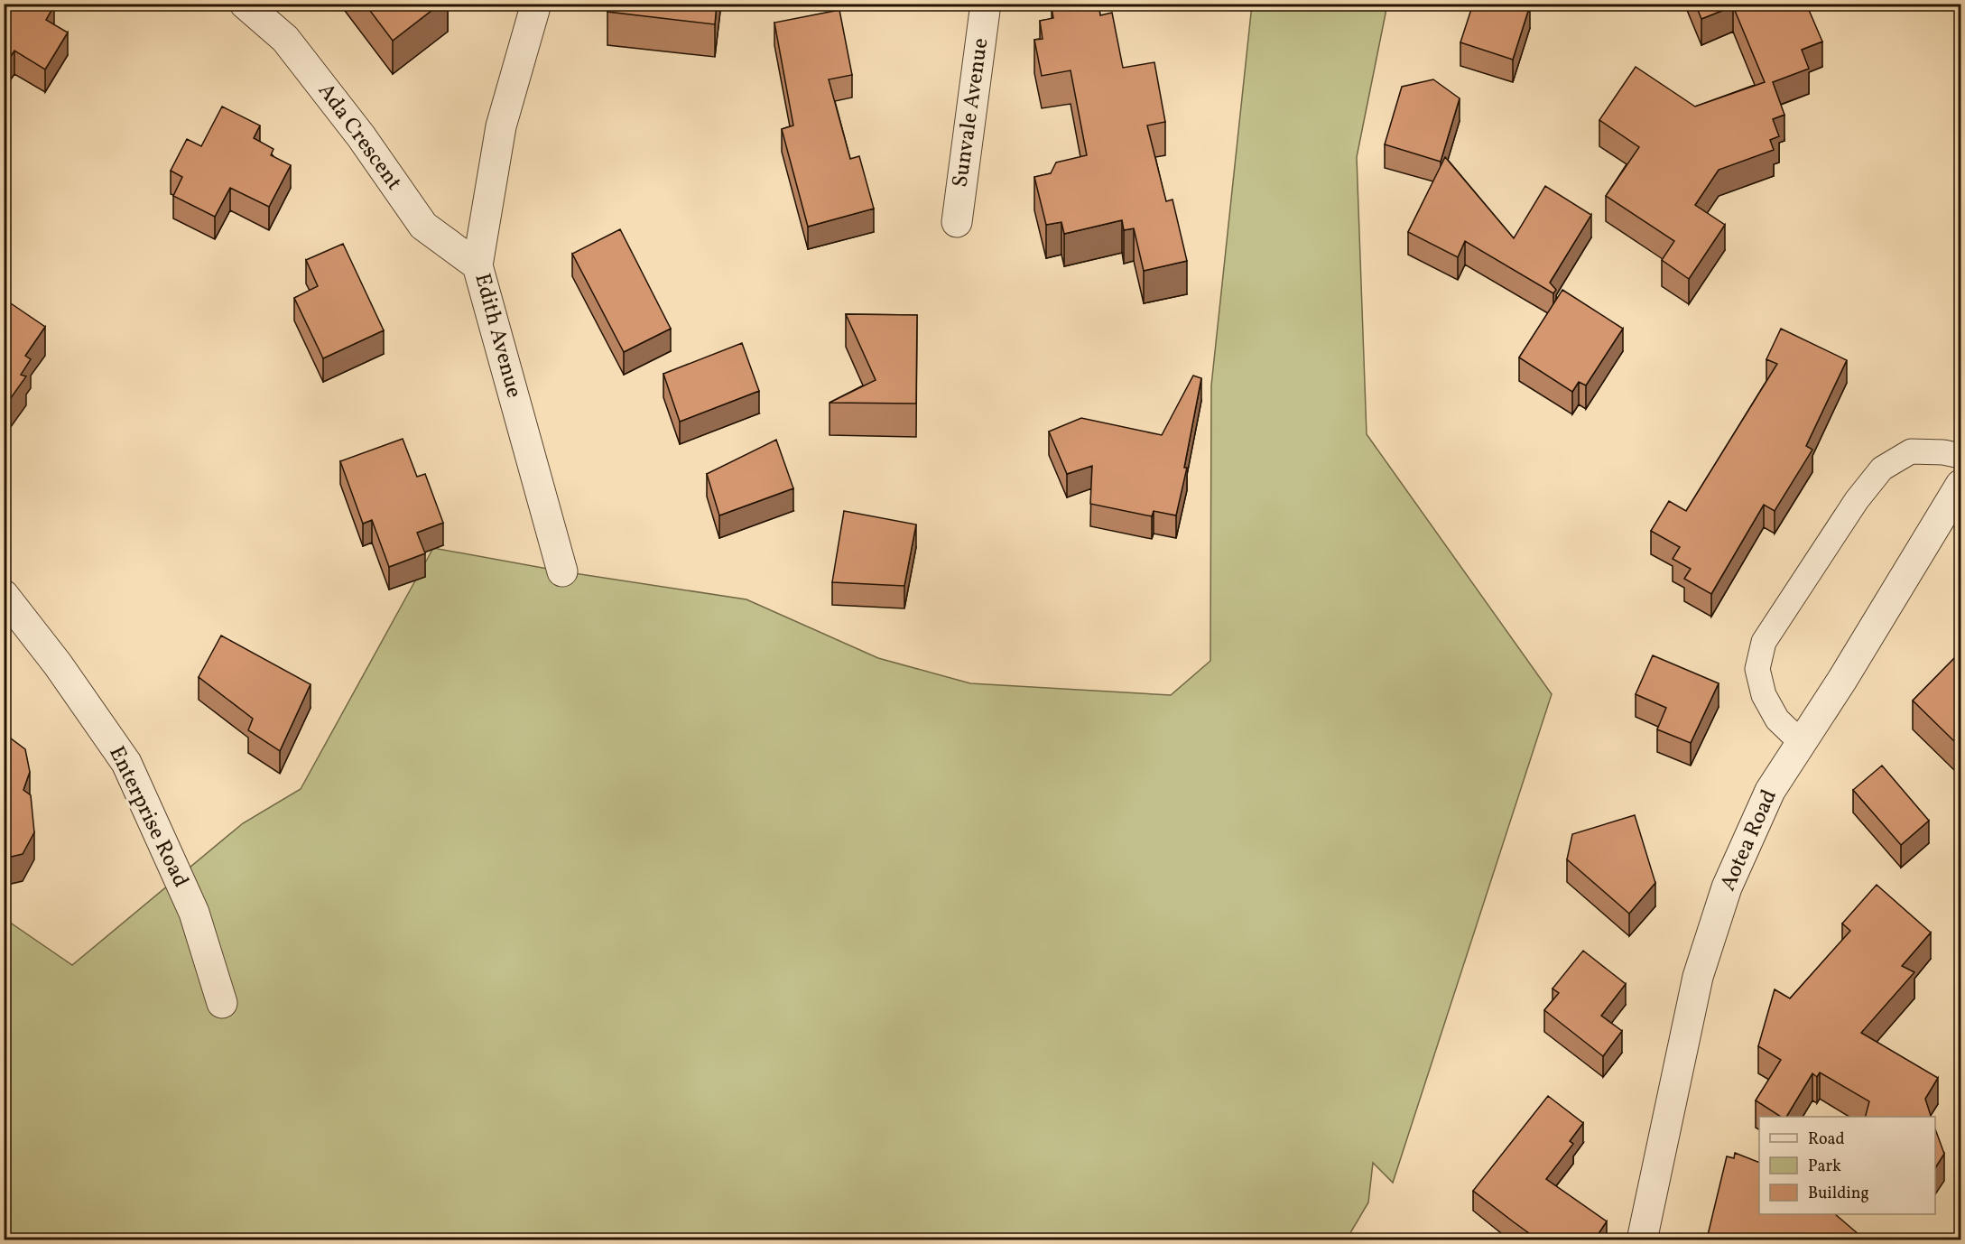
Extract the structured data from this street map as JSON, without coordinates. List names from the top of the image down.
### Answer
{
  "streets": {
    "street": [
      "Sunvale Avenue",
      "Ada Crescent",
      "Edith Avenue",
      "Enterprise Road",
      "Aotea Road"
    ]
  },
  "crossings": [
    ["Ada Crescent", "Edith Avenue"]
  ],
  "legend": ["Road", "Park", "Building"]
}
